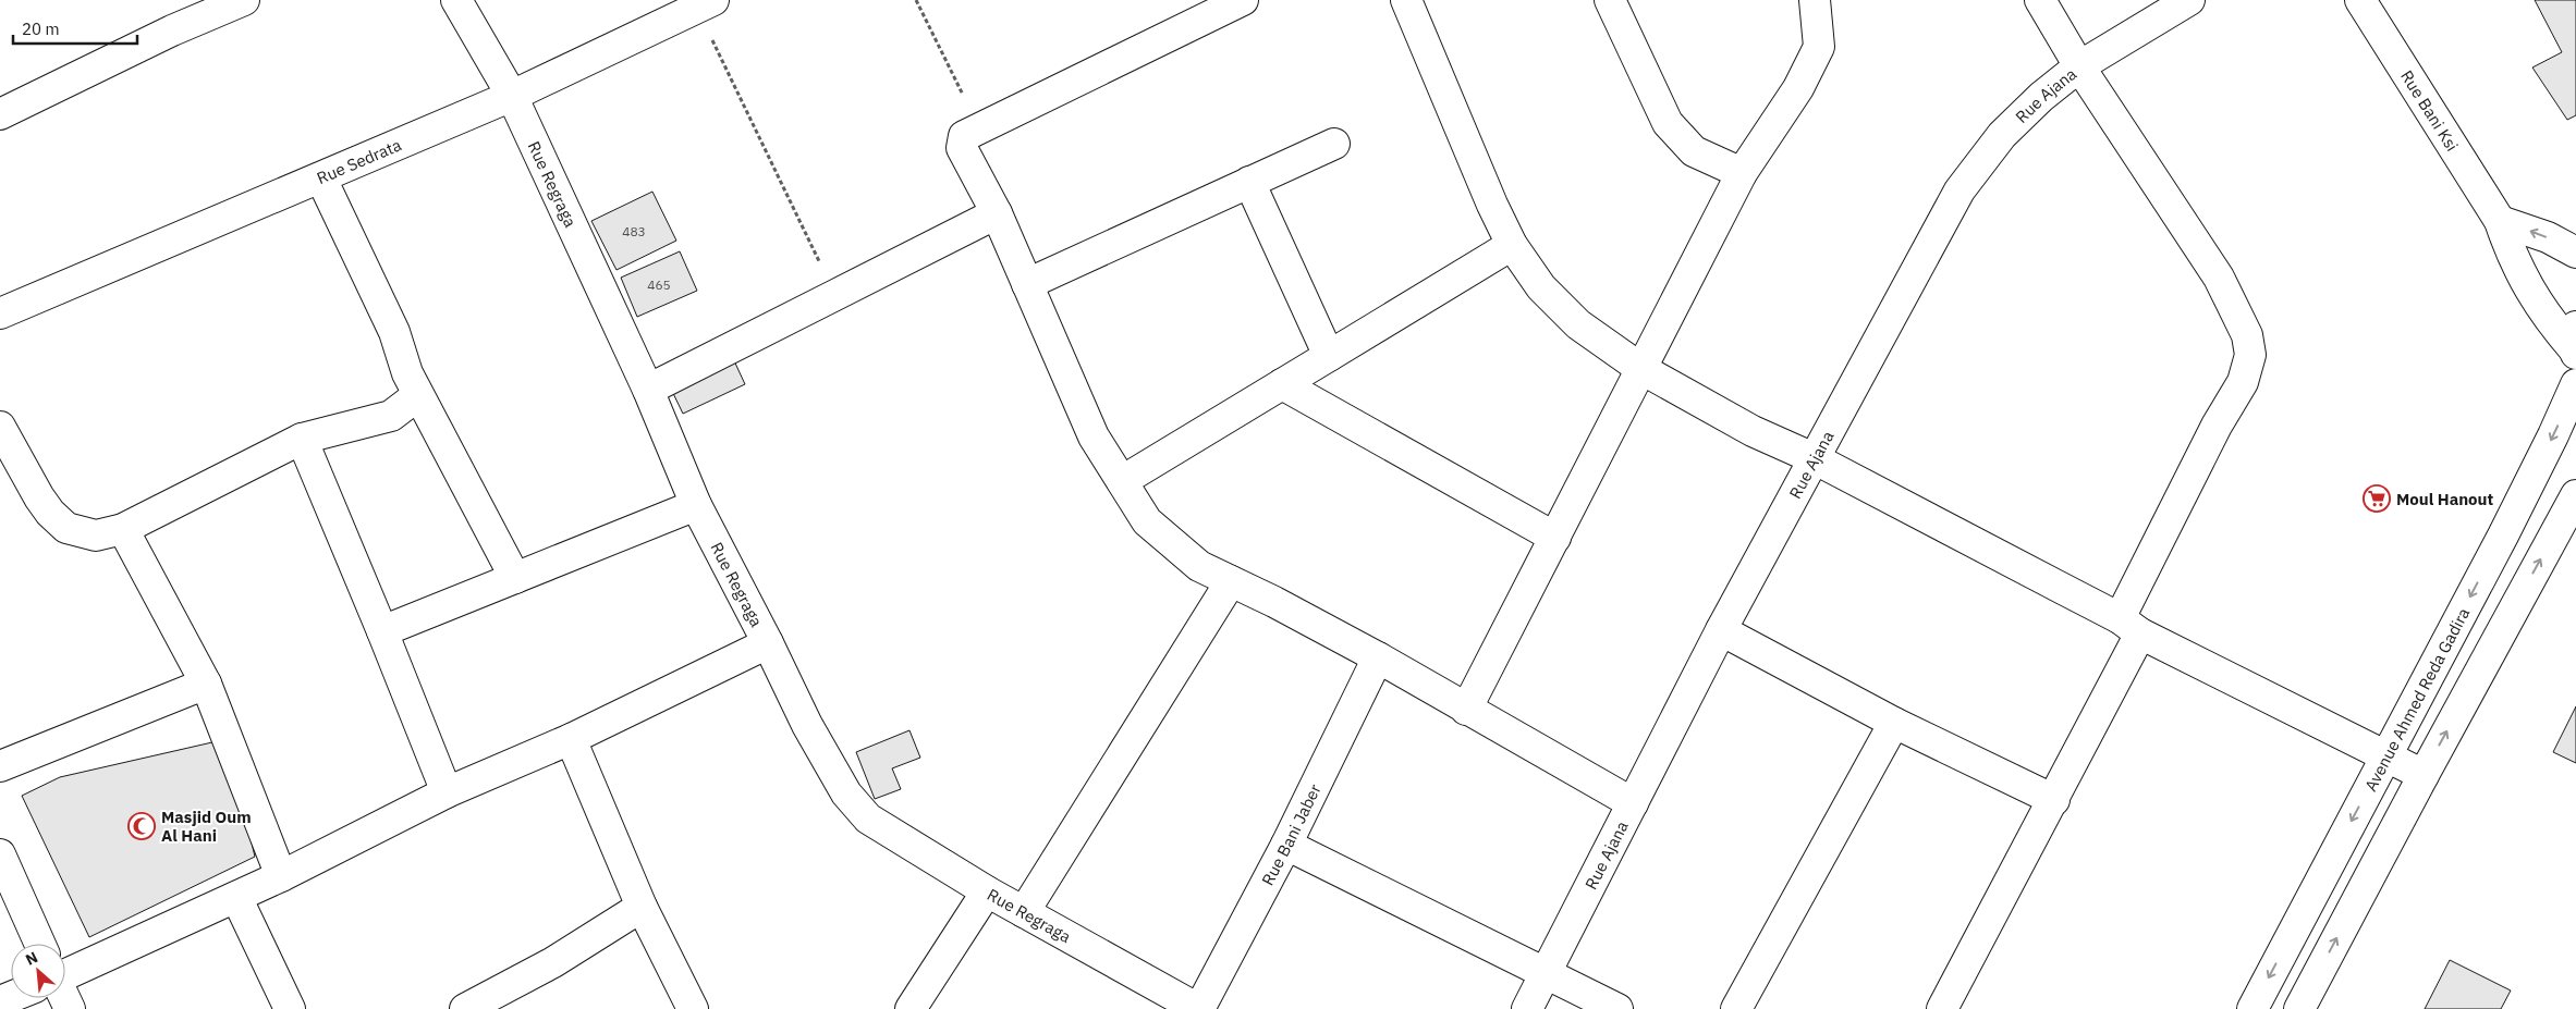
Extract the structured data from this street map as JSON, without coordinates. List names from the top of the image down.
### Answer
{
  "streets": {
    "street": [
      "Rue Ajana",
      "Rue Bani Ksi",
      "Rue Sedrata",
      "Rue Regraga",
      "Avenue Ahmed Reda Gadira",
      "Rue Bani Jaber"
    ]
  },
  "crossings": [
    ["Rue Sedrata", "Rue Regraga"],
    ["Rue Regraga", "Rue Bani Jaber"]
  ],
  "places": {
    "supermarket": ["Moul Hanout"],
    "mosque": ["Masjid Oum Al Hani"]
  },
  "house_numbers": ["483", "465"],
  "scale_bar": "20 m",
  "north": "top left"
}
